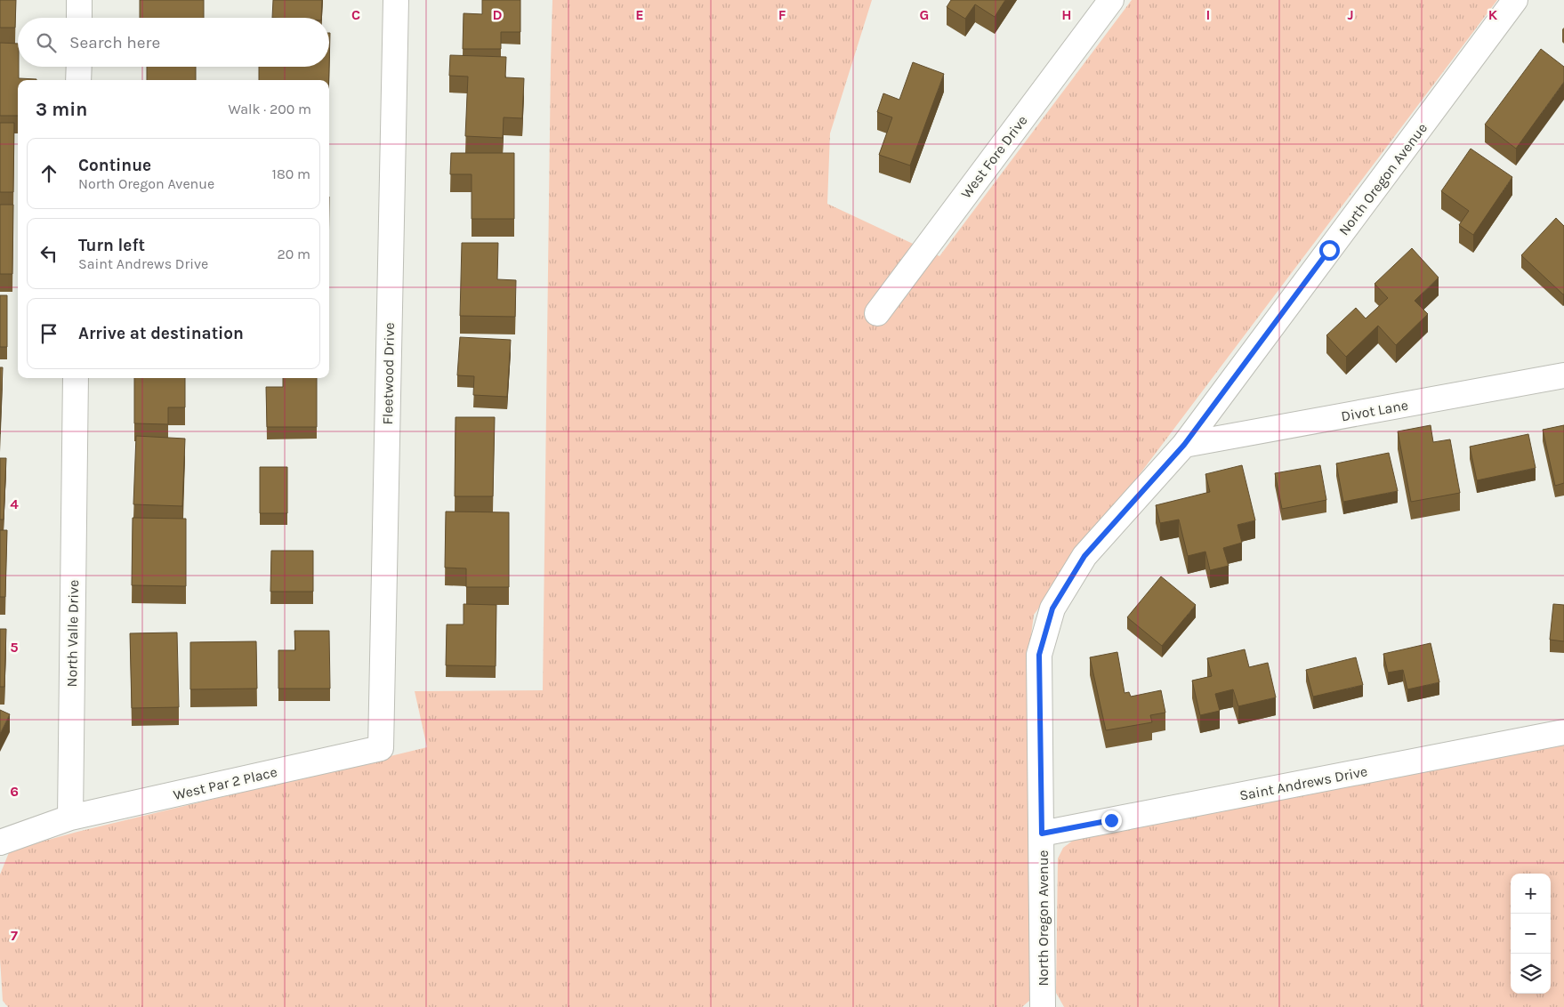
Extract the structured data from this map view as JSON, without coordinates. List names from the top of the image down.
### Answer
{
  "streets": {
    "street": [
      "West Fore Drive",
      "North Oregon Avenue",
      "Fleetwood Drive",
      "Divot Lane",
      "North Valle Drive",
      "West Par 2 Place",
      "Saint Andrews Drive"
    ]
  },
  "crossings": [
    ["North Oregon Avenue", "Divot Lane"],
    ["North Oregon Avenue", "Saint Andrews Drive"],
    ["Fleetwood Drive", "West Par 2 Place"],
    ["North Valle Drive", "West Par 2 Place"]
  ],
  "page": {
    "search": "Search here",
    "heading": ["3 min", "Walk · 200 m"],
    "list": [
      ["Continue", "North Oregon Avenue", "180 m"],
      ["Turn left", "Saint Andrews Drive", "20 m"],
      "Arrive at destination"
    ],
    "map_buttons": ["+", "−"]
  },
  "grid": {
    "columns": [
      "C",
      "D",
      "E",
      "F",
      "G",
      "H",
      "I",
      "J",
      "K"
    ],
    "rows": [
      "4",
      "5",
      "6",
      "7"
    ]
  }
}
